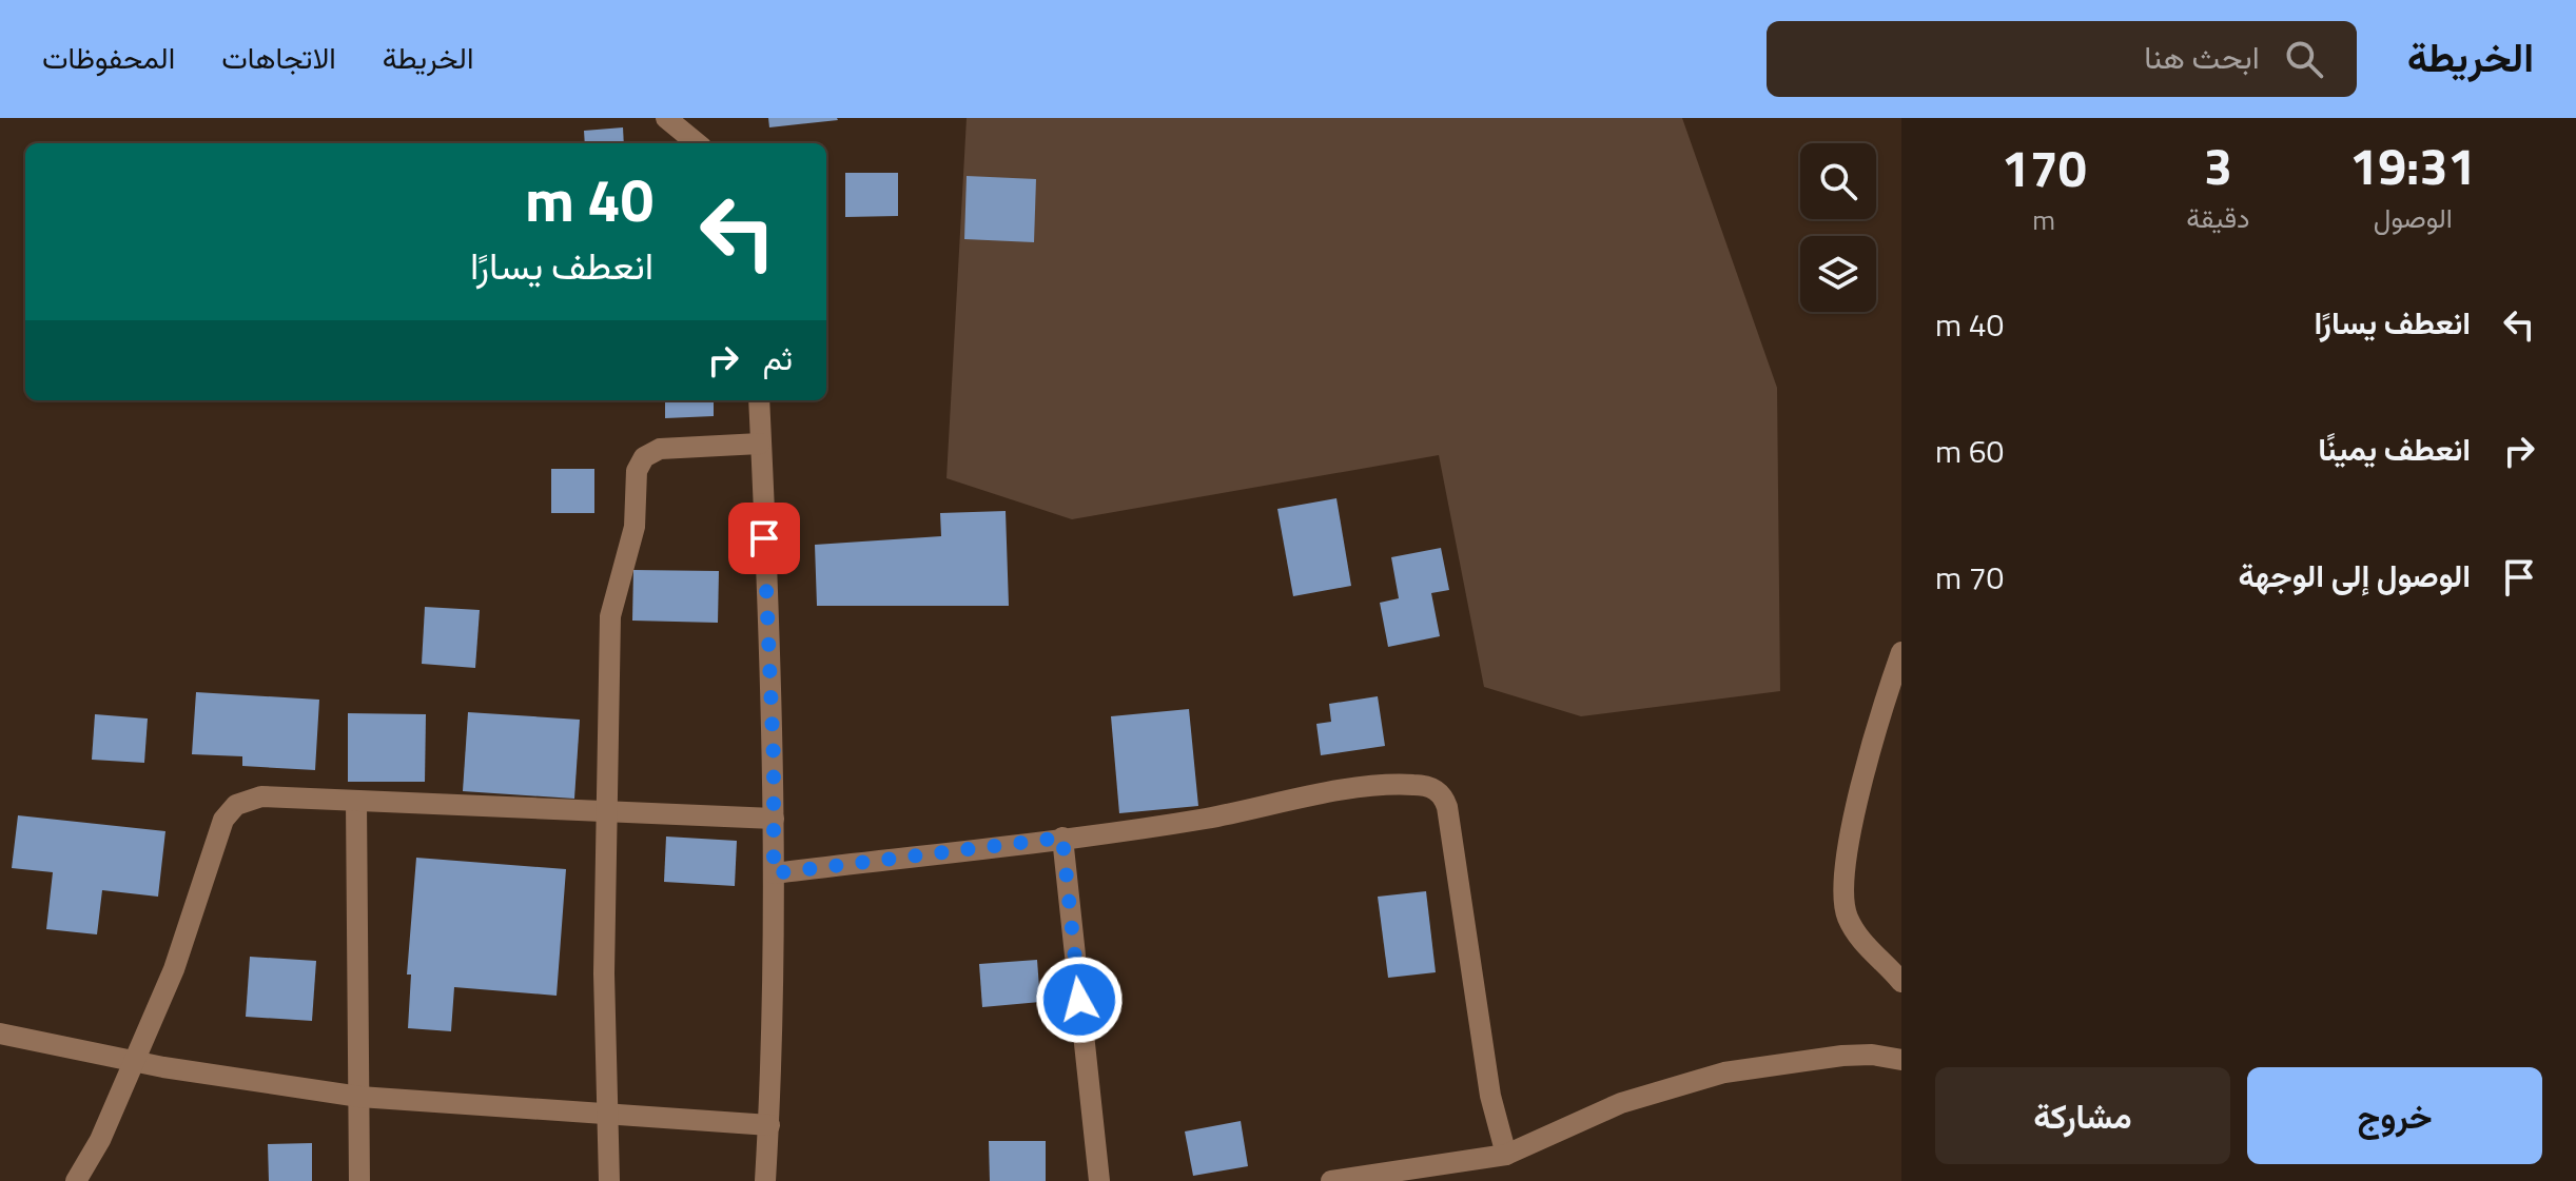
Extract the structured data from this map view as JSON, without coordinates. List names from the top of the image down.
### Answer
{
  "page": {
    "header": "الخريطة",
    "search": "ابحث هنا",
    "nav": ["الخريطة", "الاتجاهات", "المحفوظات"],
    "eta": [
      "19:31",
      "الوصول",
      "3",
      "دقيقة",
      "170",
      "m"
    ],
    "turn": ["40 m", "انعطف يسارًا"],
    "list": [
      {
        "name": "انعطف يسارًا",
        "value": "40 m"
      },
      {
        "name": "انعطف يمينًا",
        "value": "60 m"
      },
      {
        "name": "الوصول إلى الوجهة",
        "value": "70 m"
      }
    ],
    "then": "ثم",
    "buttons": ["خروج", "مشاركة"]
  }
}
